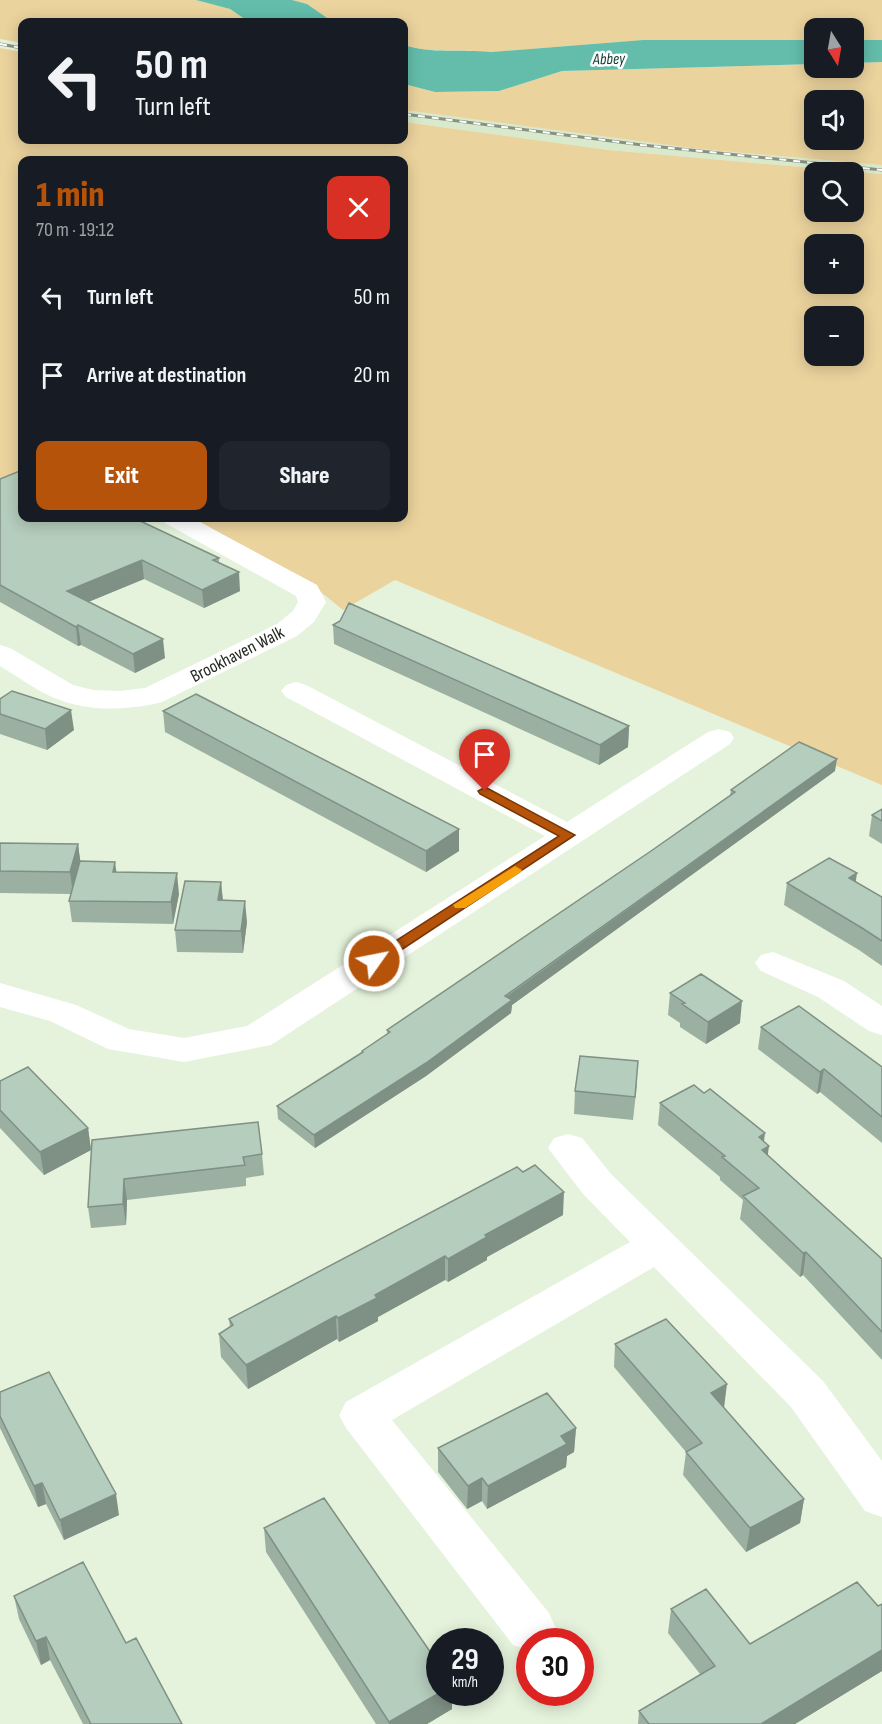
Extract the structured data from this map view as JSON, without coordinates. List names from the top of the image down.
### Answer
{
  "streets": {
    "street": ["Brookhaven Walk"]
  },
  "water": ["Abbey"],
  "north": "bottom",
  "page": {
    "map_buttons": ["+", "−"],
    "turn": ["50 m", "Turn left"],
    "heading": ["1 min", "70 m · 19:12"],
    "list": [
      {
        "name": "Turn left",
        "value": "50 m"
      },
      {
        "name": "Arrive at destination",
        "value": "20 m"
      }
    ],
    "buttons": ["Exit", "Share"],
    "speed": "29 km/h",
    "limit": "30"
  }
}
